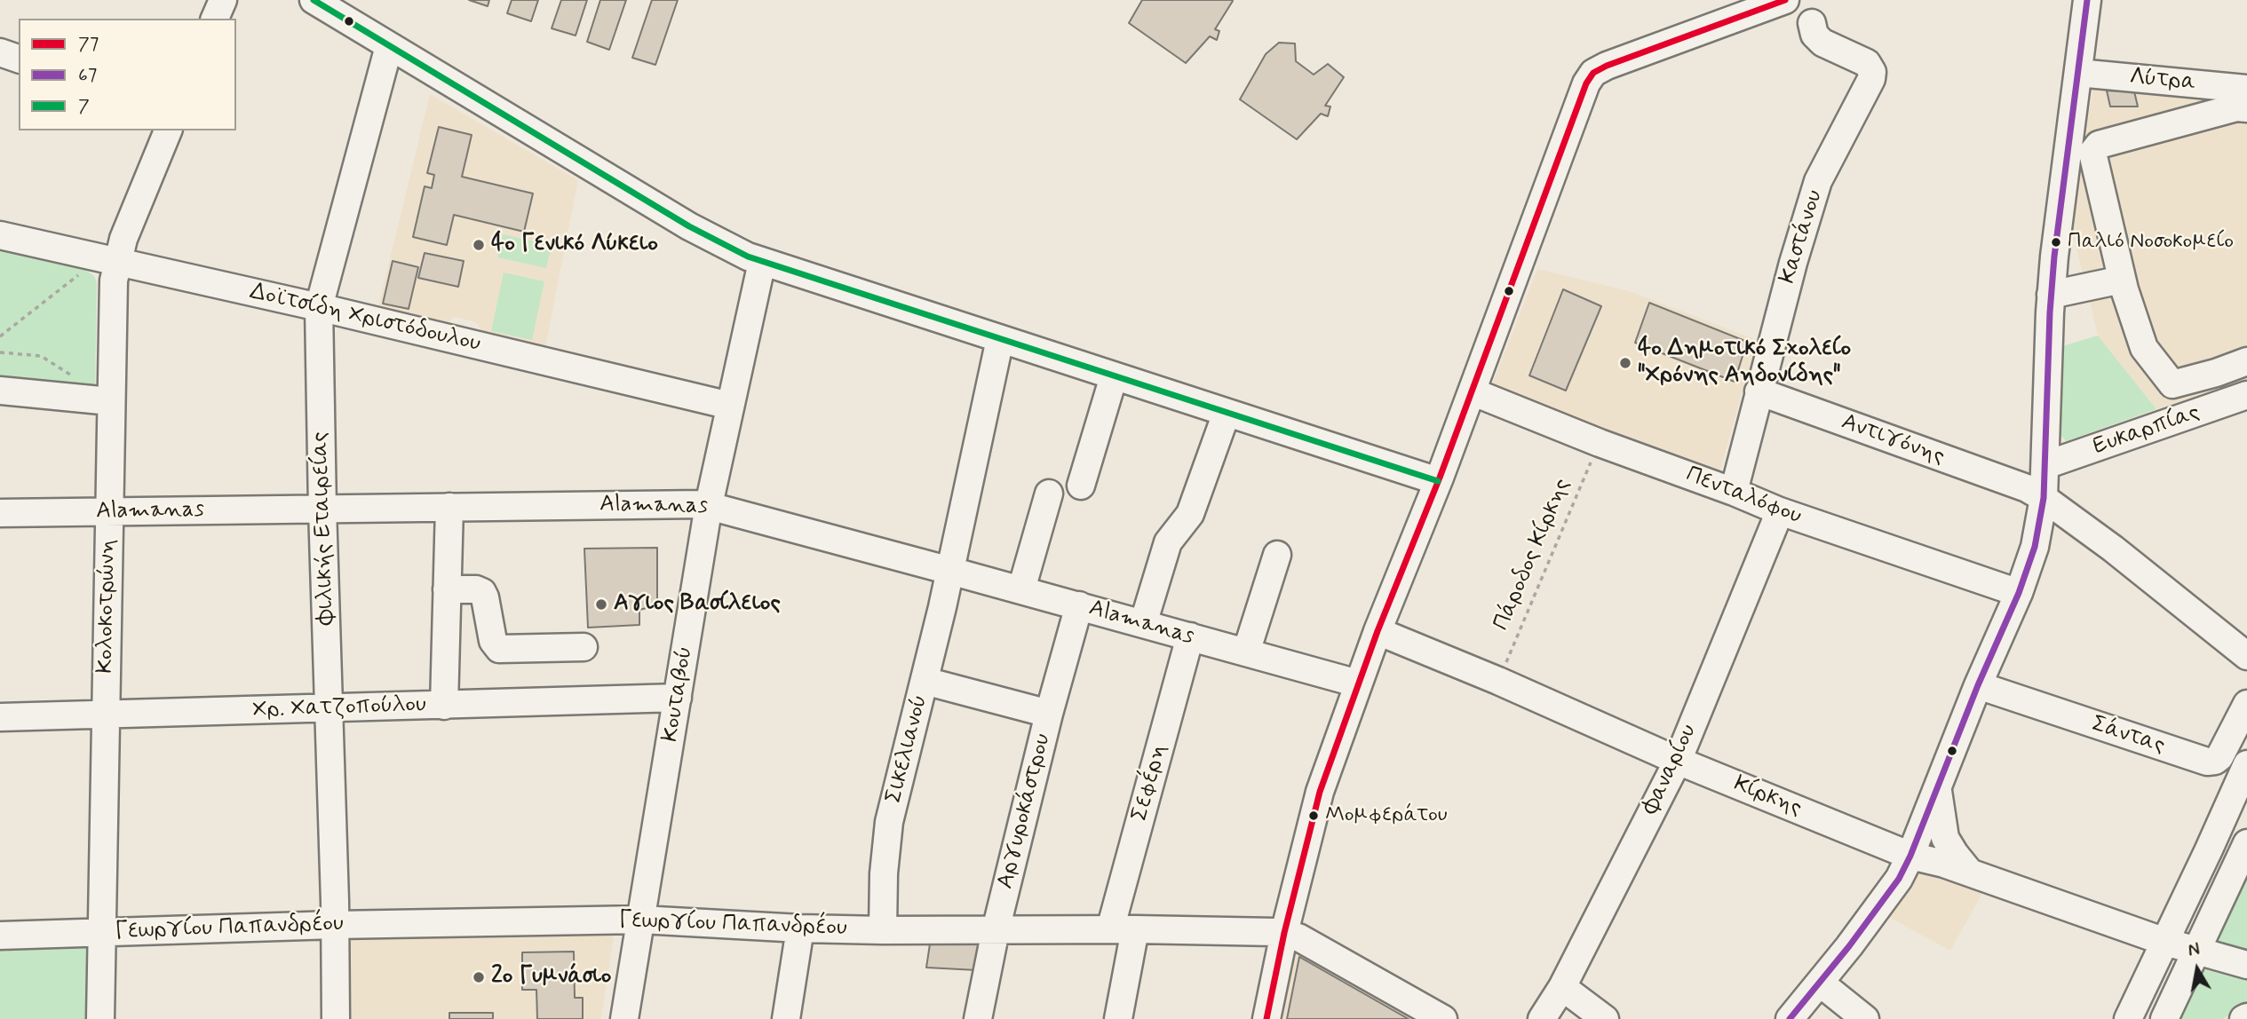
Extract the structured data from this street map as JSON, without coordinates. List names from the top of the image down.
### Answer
{
  "streets": {
    "street": [
      "Λύτρα",
      "Καστάνου",
      "Δοϊτσίδη Χριστόδουλου",
      "Ευκαρπίας",
      "Αντιγόνης",
      "Πενταλόφου",
      "Alamanas",
      "Φιλικής Εταιρείας",
      "Κολοκοτρώνη",
      "Κουταβού",
      "Χρ. Χατζοπούλου",
      "Σάντας",
      "Σικελιανού",
      "Φαναρίου",
      "Σεφέρη",
      "Κίρκης",
      "Αργυροκάστρου",
      "Γεωργίου Παπανδρέου"
    ],
    "path": ["Πάροδος Κίρκης"]
  },
  "crossings": [
    ["Καστάνου", "Αντιγόνης"],
    ["Καστάνου", "Πενταλόφου"],
    ["Δοϊτσίδη Χριστόδουλου", "Φιλικής Εταιρείας"],
    ["Δοϊτσίδη Χριστόδουλου", "Κολοκοτρώνη"],
    ["Δοϊτσίδη Χριστόδουλου", "Κουταβού"],
    ["Πενταλόφου", "Πάροδος Κίρκης"],
    ["Πενταλόφου", "Φαναρίου"],
    ["Alamanas", "Φιλικής Εταιρείας"],
    ["Alamanas", "Κολοκοτρώνη"],
    ["Alamanas", "Κουταβού"],
    ["Alamanas", "Σικελιανού"],
    ["Alamanas", "Σεφέρη"],
    ["Alamanas", "Αργυροκάστρου"],
    ["Φιλικής Εταιρείας", "Χρ. Χατζοπούλου"],
    ["Φιλικής Εταιρείας", "Γεωργίου Παπανδρέου"],
    ["Πάροδος Κίρκης", "Κίρκης"],
    ["Κολοκοτρώνη", "Χρ. Χατζοπούλου"],
    ["Κολοκοτρώνη", "Γεωργίου Παπανδρέου"],
    ["Κουταβού", "Χρ. Χατζοπούλου"],
    ["Κουταβού", "Γεωργίου Παπανδρέου"],
    ["Σικελιανού", "Γεωργίου Παπανδρέου"],
    ["Φαναρίου", "Κίρκης"],
    ["Σεφέρη", "Γεωργίου Παπανδρέου"],
    ["Αργυροκάστρου", "Γεωργίου Παπανδρέου"]
  ],
  "places": [
    "Παλιό Νοσοκομείο",
    "4ο Γενικό Λύκειο",
    "4ο Δημοτικό Σχολείο \"Χρόνης Αηδονίδης\"",
    "Αγιος Βασίλειος",
    "Μομφεράτου",
    "2ο Γυμνάσιο"
  ],
  "lines": ["transit line 77", "transit line 67", "transit line 7"],
  "legend": ["77", "67", "7"],
  "north": "top"
}
